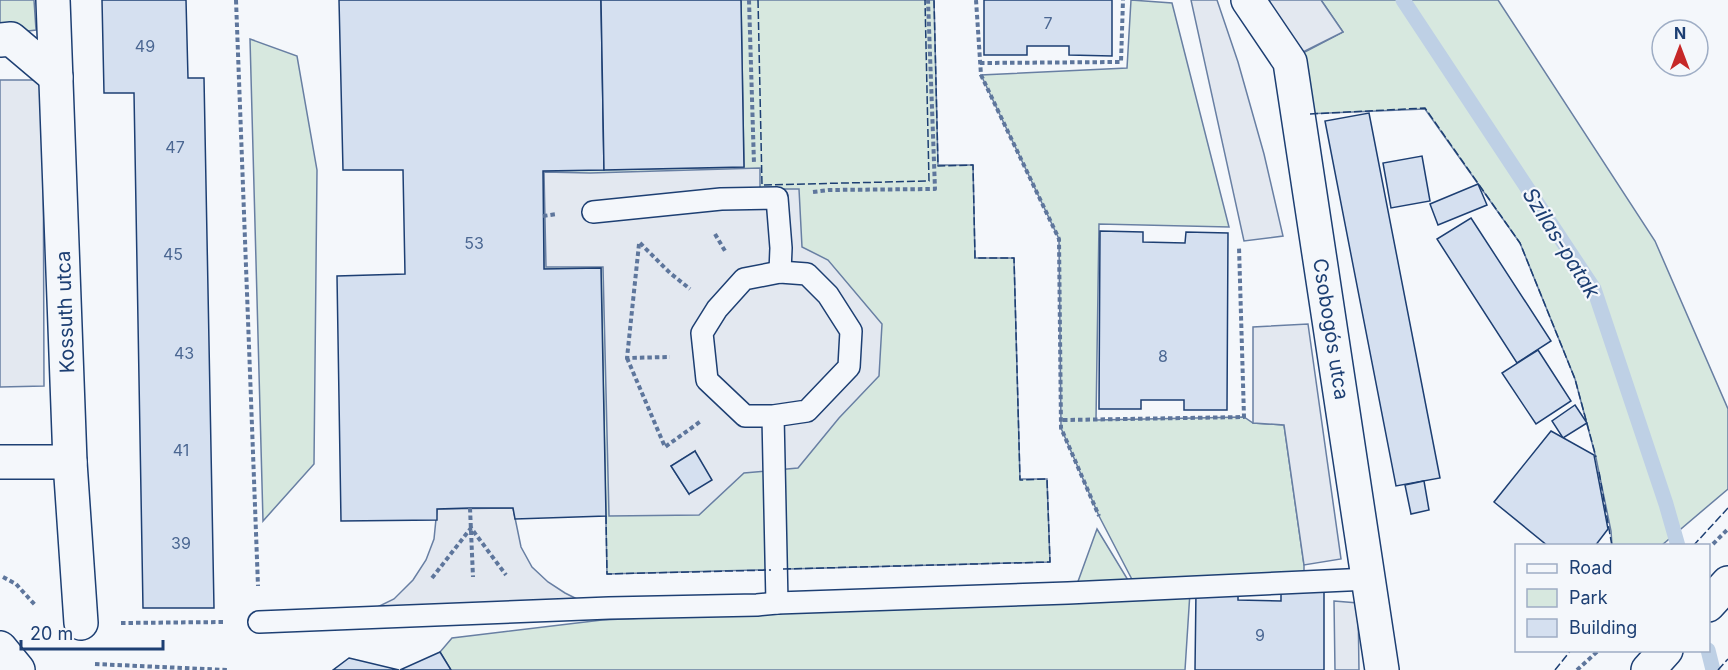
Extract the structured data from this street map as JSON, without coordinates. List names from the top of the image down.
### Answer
{
  "streets": {
    "street": ["Kossuth utca", "Csobogós utca"]
  },
  "water": ["Szilas-patak"],
  "house_numbers": [
    "7",
    "49",
    "47",
    "53",
    "45",
    "43",
    "8",
    "41",
    "39",
    "9"
  ],
  "legend": ["Road", "Park", "Building"],
  "scale_bar": "20 m",
  "north": "top"
}
